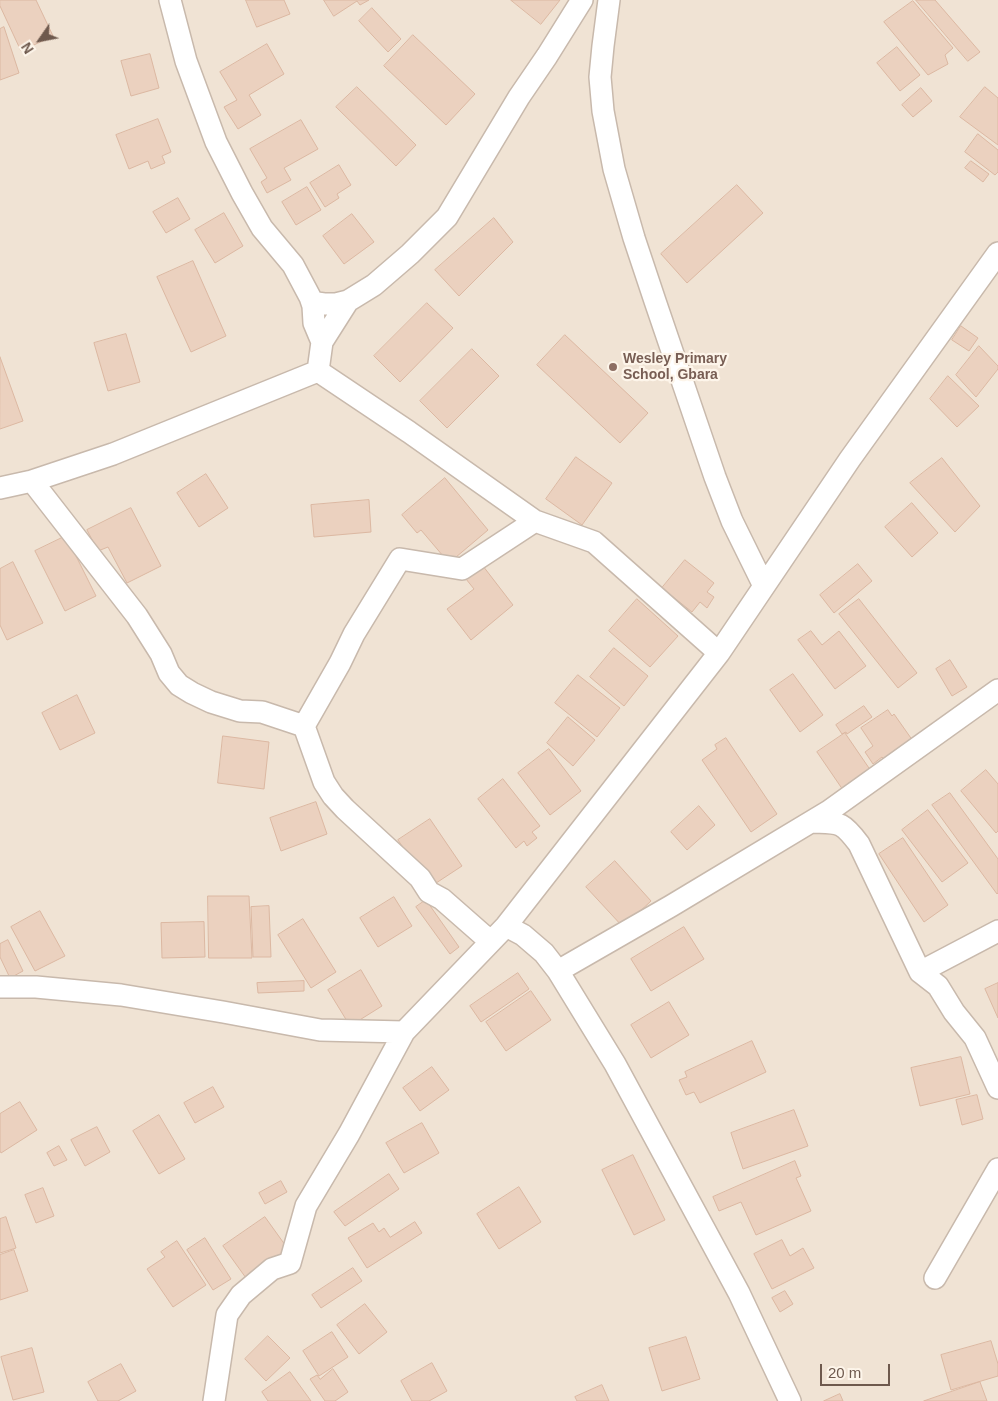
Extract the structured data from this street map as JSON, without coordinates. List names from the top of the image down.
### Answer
{
  "places": ["Wesley Primary School, Gbara"],
  "scale_bar": "20 m",
  "north": "bottom left"
}
